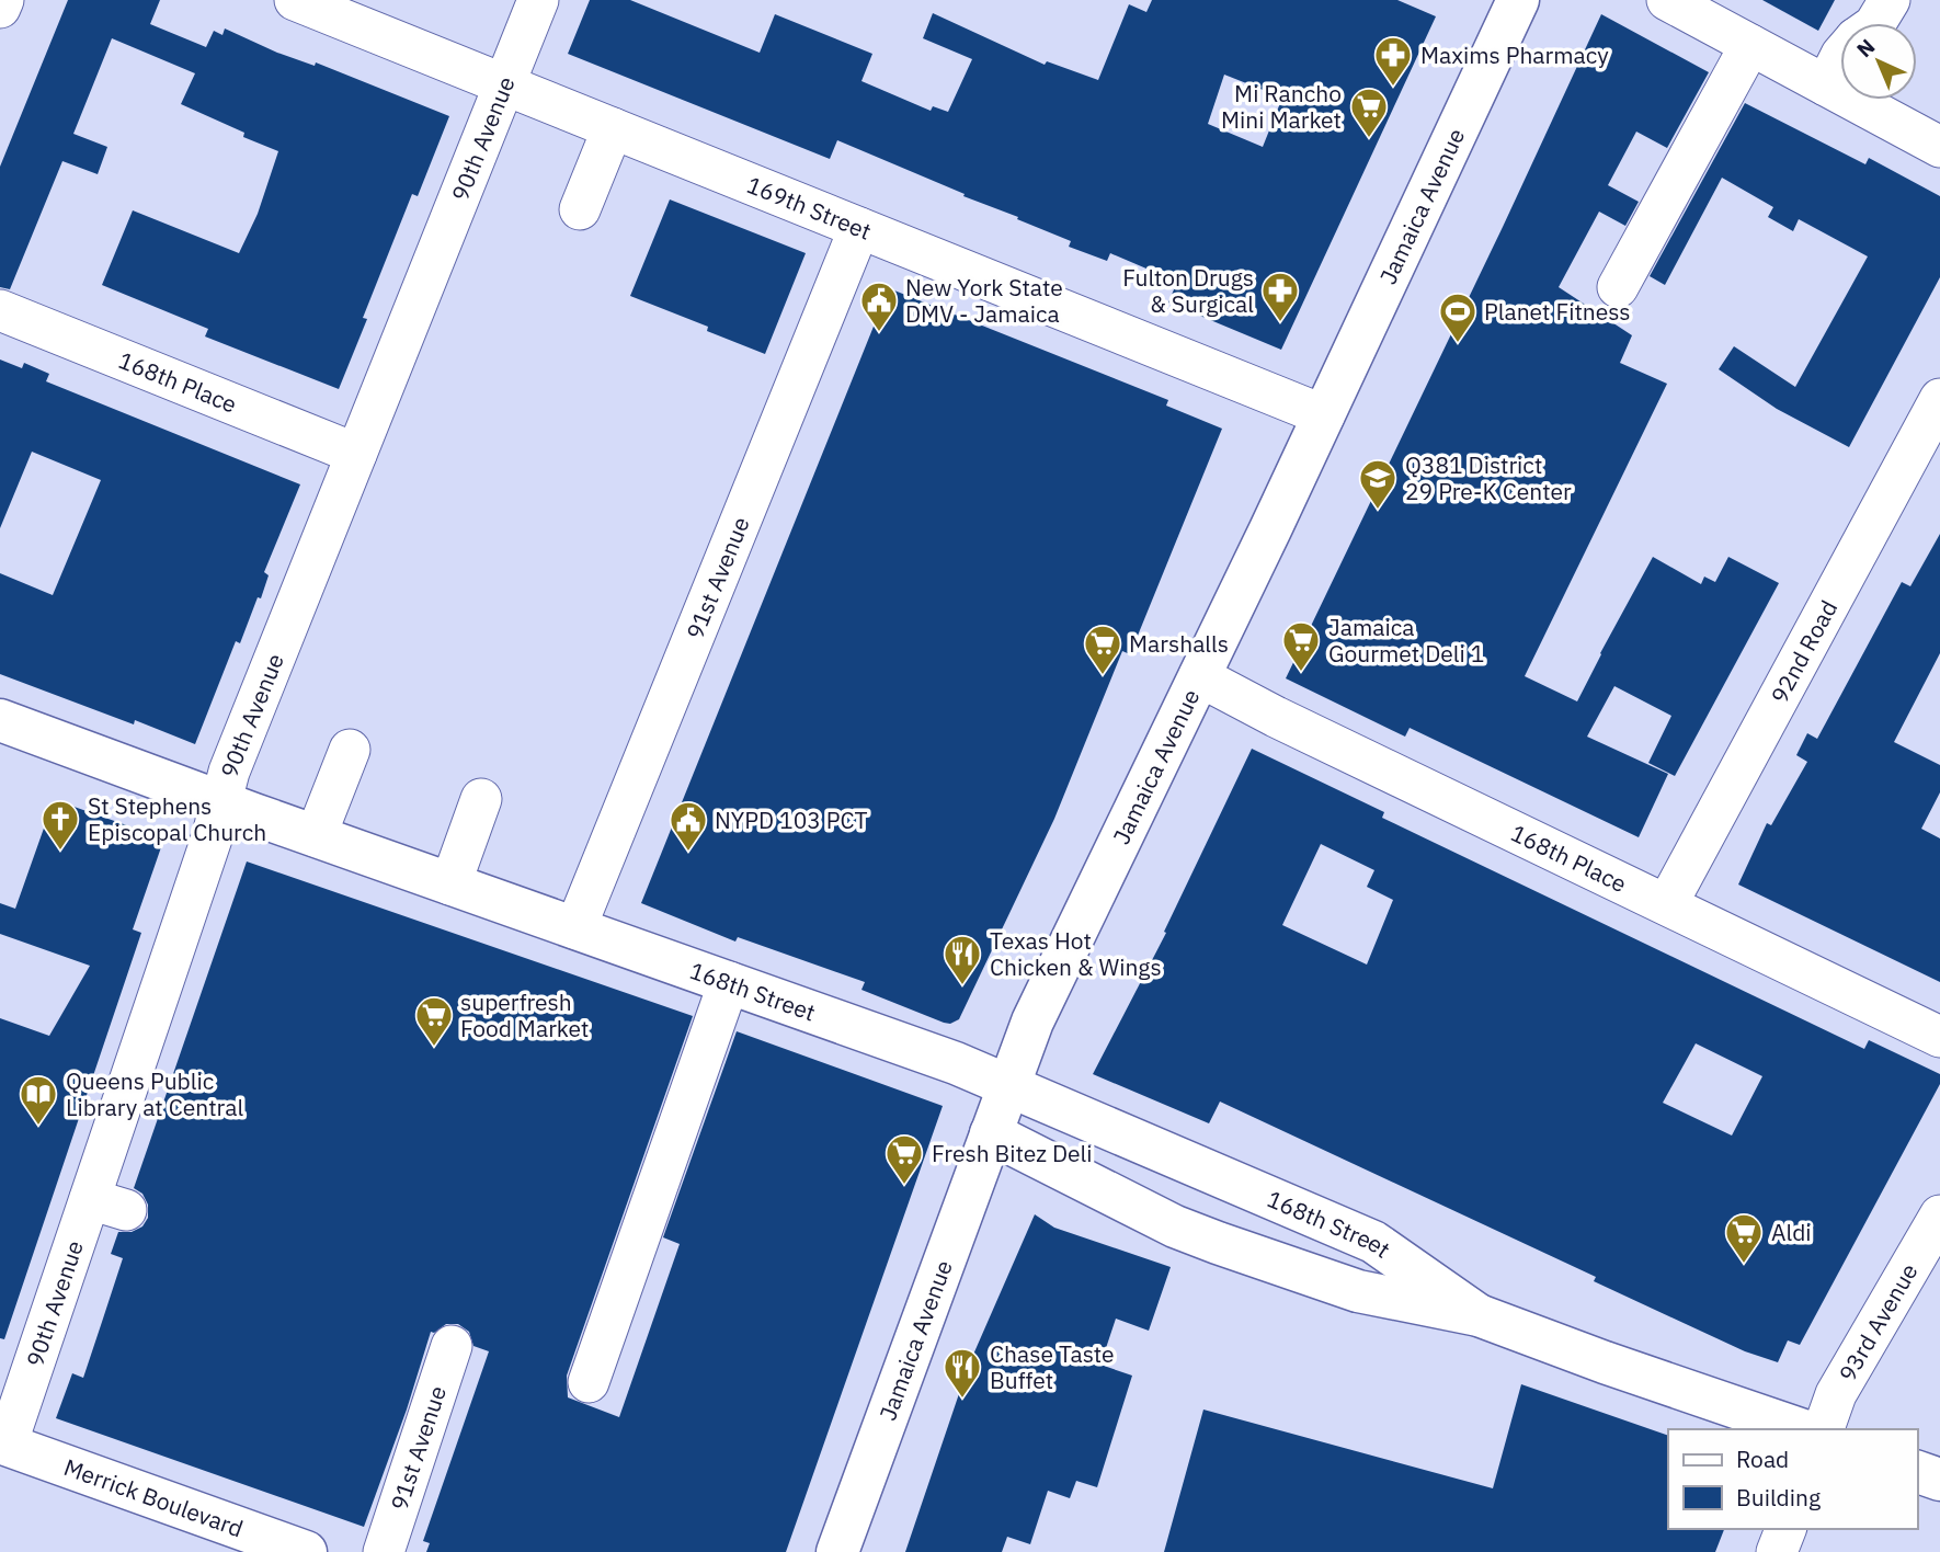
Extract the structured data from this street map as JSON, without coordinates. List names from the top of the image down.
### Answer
{
  "streets": {
    "main road": ["Jamaica Avenue", "168th Street", "Merrick Boulevard"],
    "street": [
      "90th Avenue",
      "169th Street",
      "168th Place",
      "91st Avenue",
      "92nd Road",
      "93rd Avenue"
    ]
  },
  "crossings": [
    ["90th Avenue", "169th Street"],
    ["90th Avenue", "168th Place"],
    ["90th Avenue", "168th Street"],
    ["90th Avenue", "Merrick Boulevard"],
    ["Jamaica Avenue", "169th Street"],
    ["Jamaica Avenue", "168th Place"],
    ["Jamaica Avenue", "168th Street"],
    ["169th Street", "91st Avenue"],
    ["168th Place", "92nd Road"],
    ["91st Avenue", "168th Street"]
  ],
  "places": {
    "pharmacy": ["Maxims Pharmacy", "Fulton Drugs & Surgical"],
    "supermarket": [
      "Mi Rancho Mini Market",
      "Jamaica Gourmet Deli 1",
      "Marshalls",
      "superfresh Food Market",
      "Fresh Bitez Deli",
      "Aldi"
    ],
    "public building": ["New York State DMV - Jamaica", "NYPD 103 PCT"],
    "sports": ["Planet Fitness"],
    "school or university": ["Q381 District 29 Pre-K Center"],
    "church": ["St Stephens Episcopal Church"],
    "restaurant": ["Texas Hot Chicken & Wings", "Chase Taste Buffet"],
    "library": ["Queens Public Library at Central"]
  },
  "legend": ["Road", "Building"],
  "north": "top left"
}
